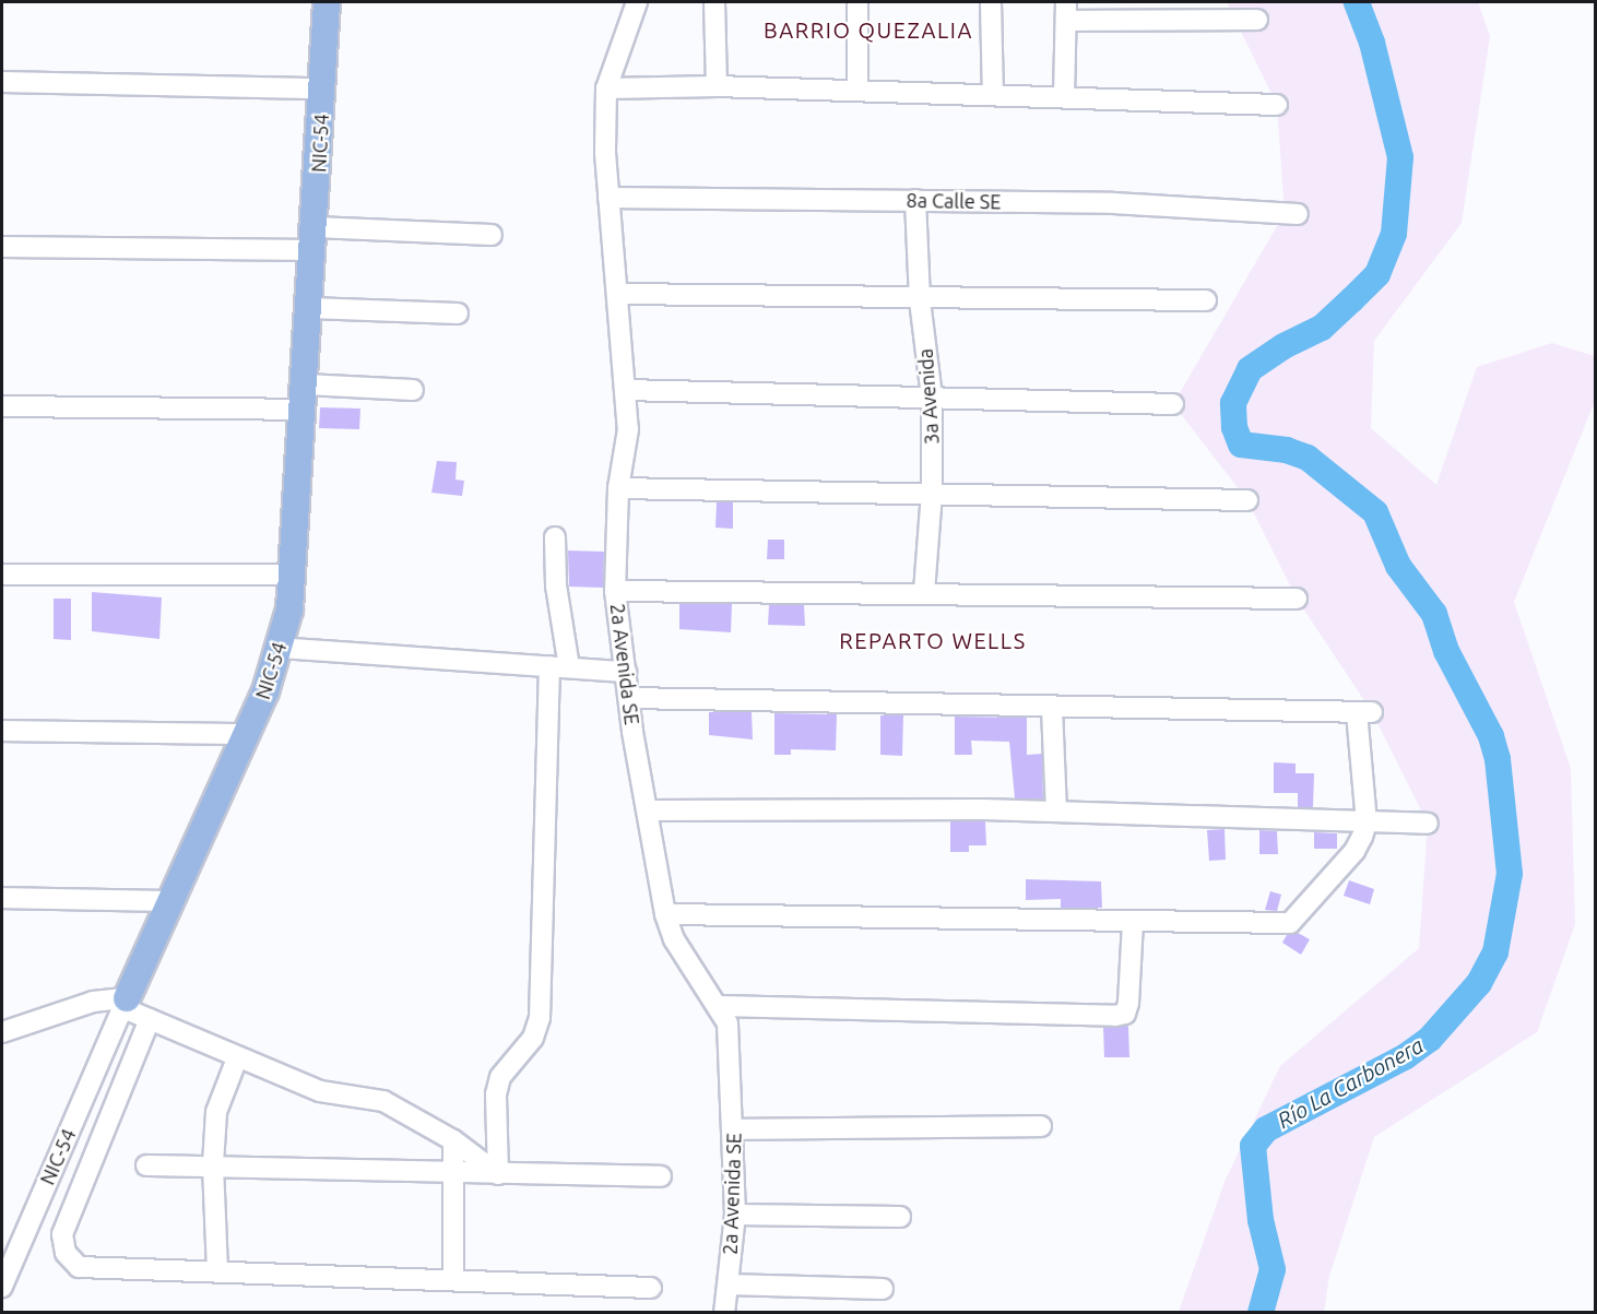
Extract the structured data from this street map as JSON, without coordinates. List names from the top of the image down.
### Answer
{
  "streets": {
    "main road": ["NIC-54"],
    "street": ["8a Calle SE", "3a Avenida", "2a Avenida SE"]
  },
  "crossings": [
    ["8a Calle SE", "3a Avenida"],
    ["8a Calle SE", "2a Avenida SE"]
  ],
  "districts": ["BARRIO QUEZALIA", "REPARTO WELLS"],
  "water": ["Río La Carbonera"]
}
